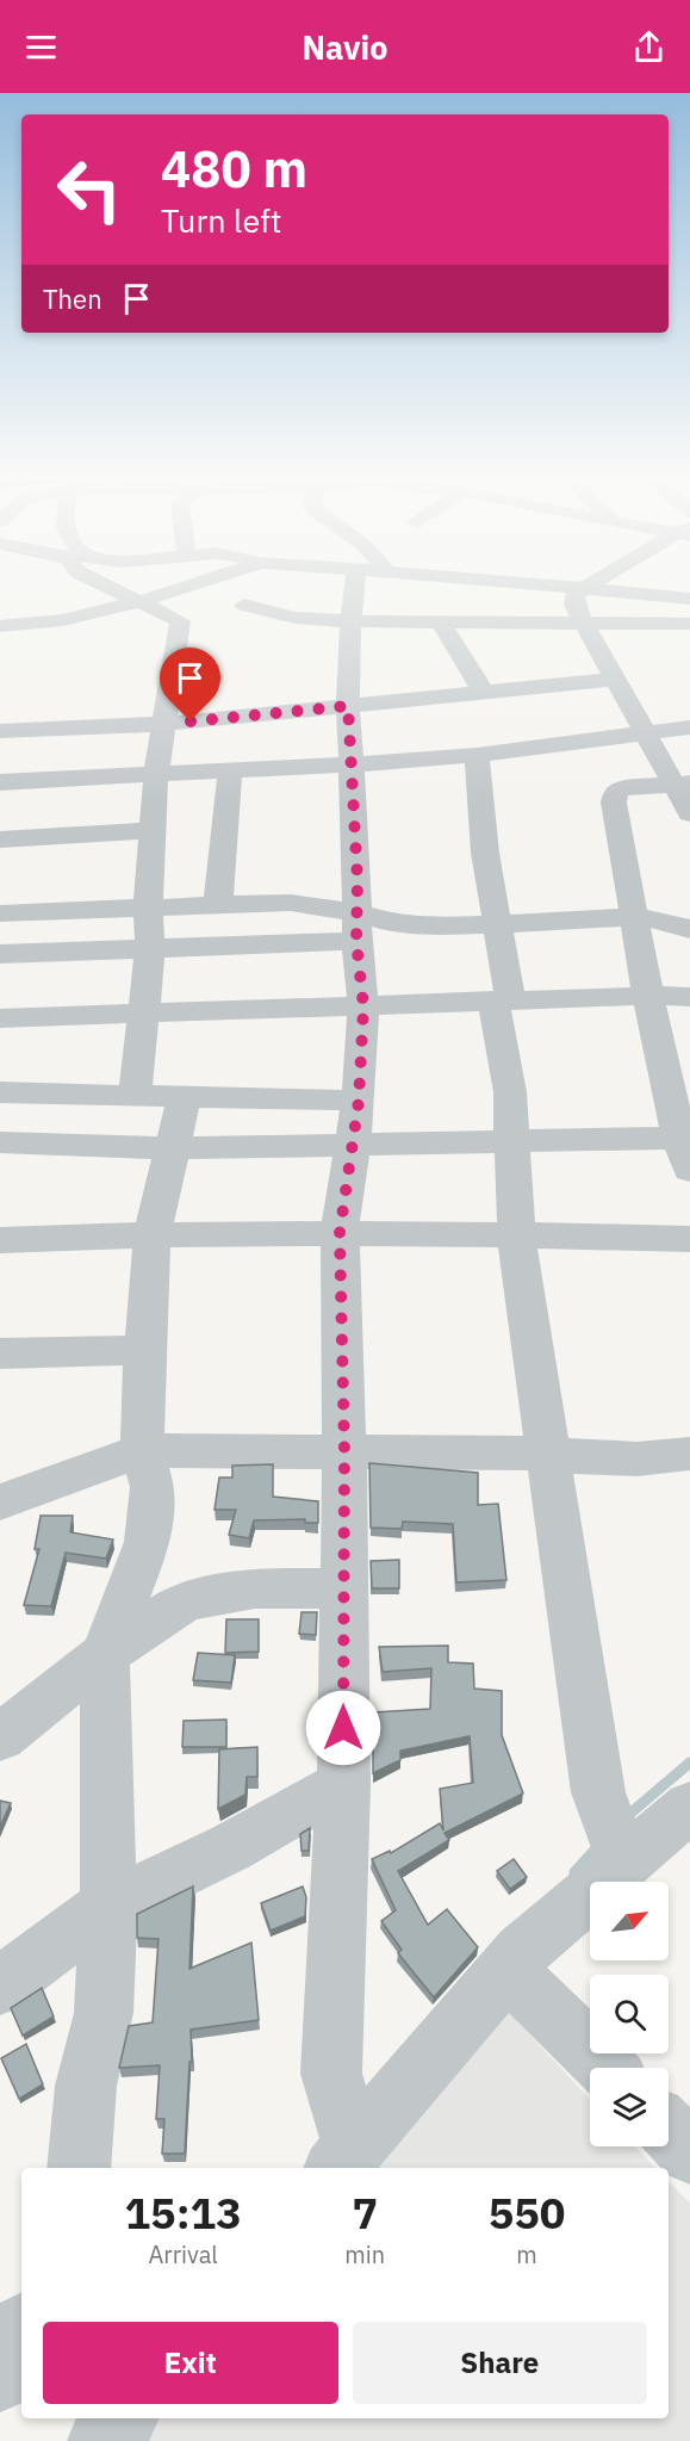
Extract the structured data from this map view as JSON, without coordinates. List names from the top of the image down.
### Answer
{
  "north": "top right",
  "page": {
    "header": "Navio",
    "turn": ["480 m", "Turn left"],
    "then": "Then",
    "eta": [
      "15:13",
      "Arrival",
      "7",
      "min",
      "550",
      "m"
    ],
    "buttons": ["Exit", "Share"]
  }
}
